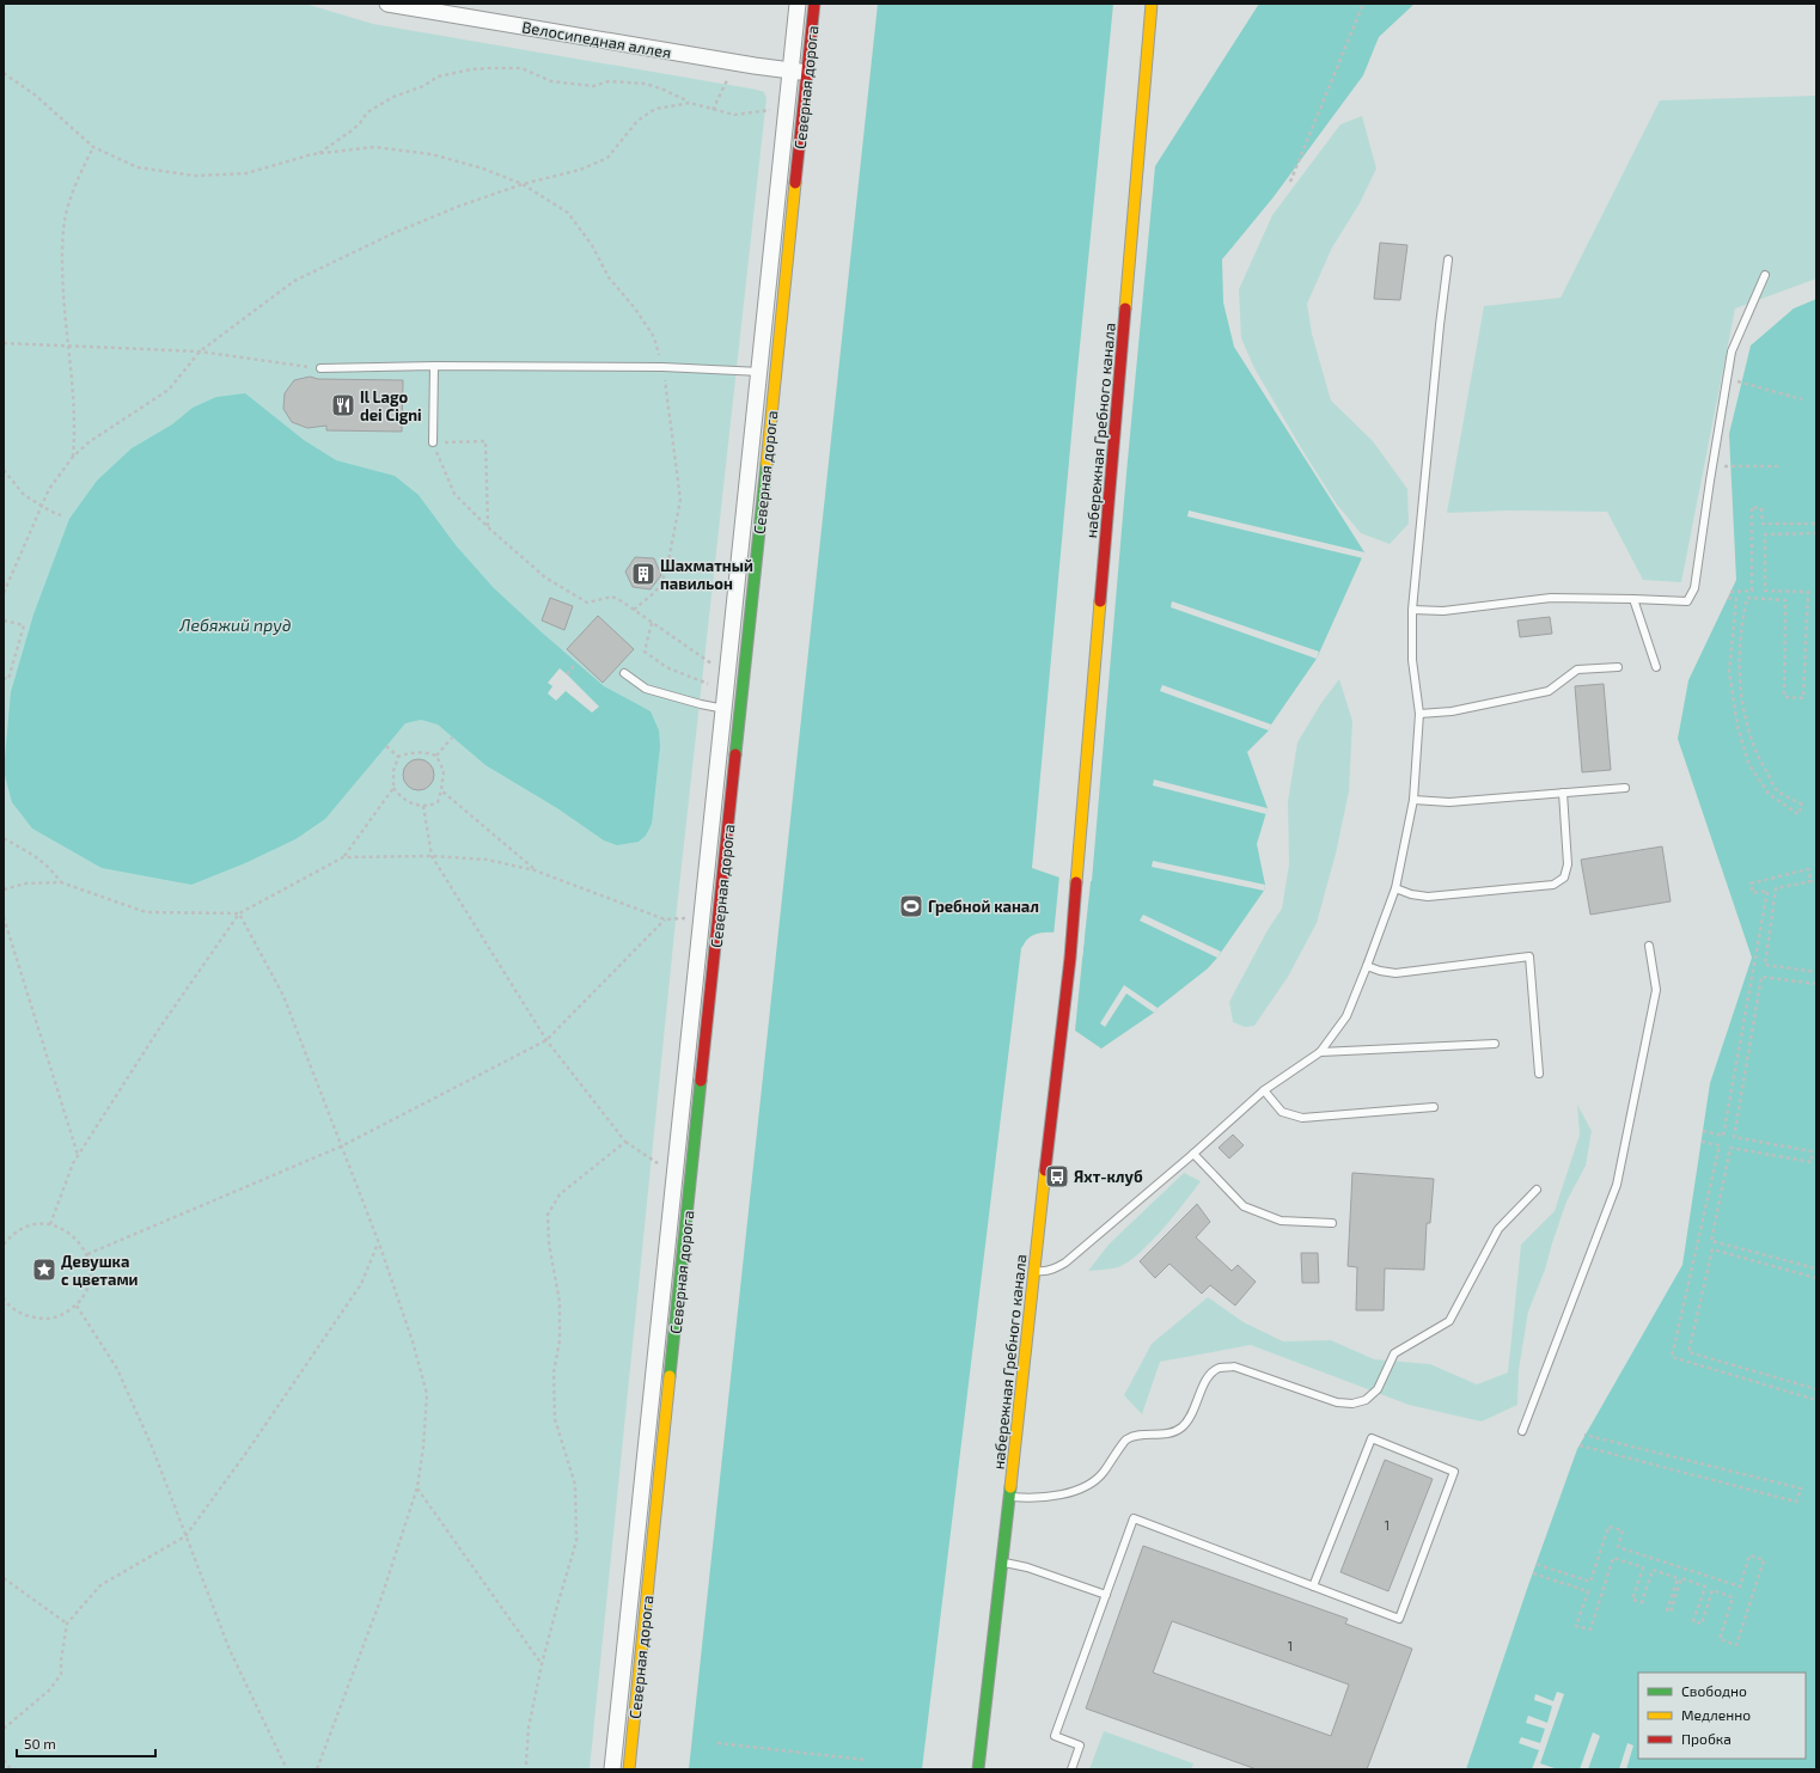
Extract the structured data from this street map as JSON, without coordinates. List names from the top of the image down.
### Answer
{
  "streets": {
    "street": ["Велосипедная аллея", "Северная дорога", "набережная Гребного канала"]
  },
  "crossings": [
    ["Велосипедная аллея", "Северная дорога"]
  ],
  "water": ["Лебяжий пруд"],
  "places": {
    "restaurant": ["Il Lago dei Cigni"],
    "building": ["Шахматный павильон"],
    "sports": ["Гребной канал"],
    "bus stop": ["Яхт-клуб"],
    "place": ["Девушка с цветами"]
  },
  "house_numbers": ["1", "1"],
  "legend": ["Свободно", "Медленно", "Пробка"],
  "scale_bar": "50 m"
}
